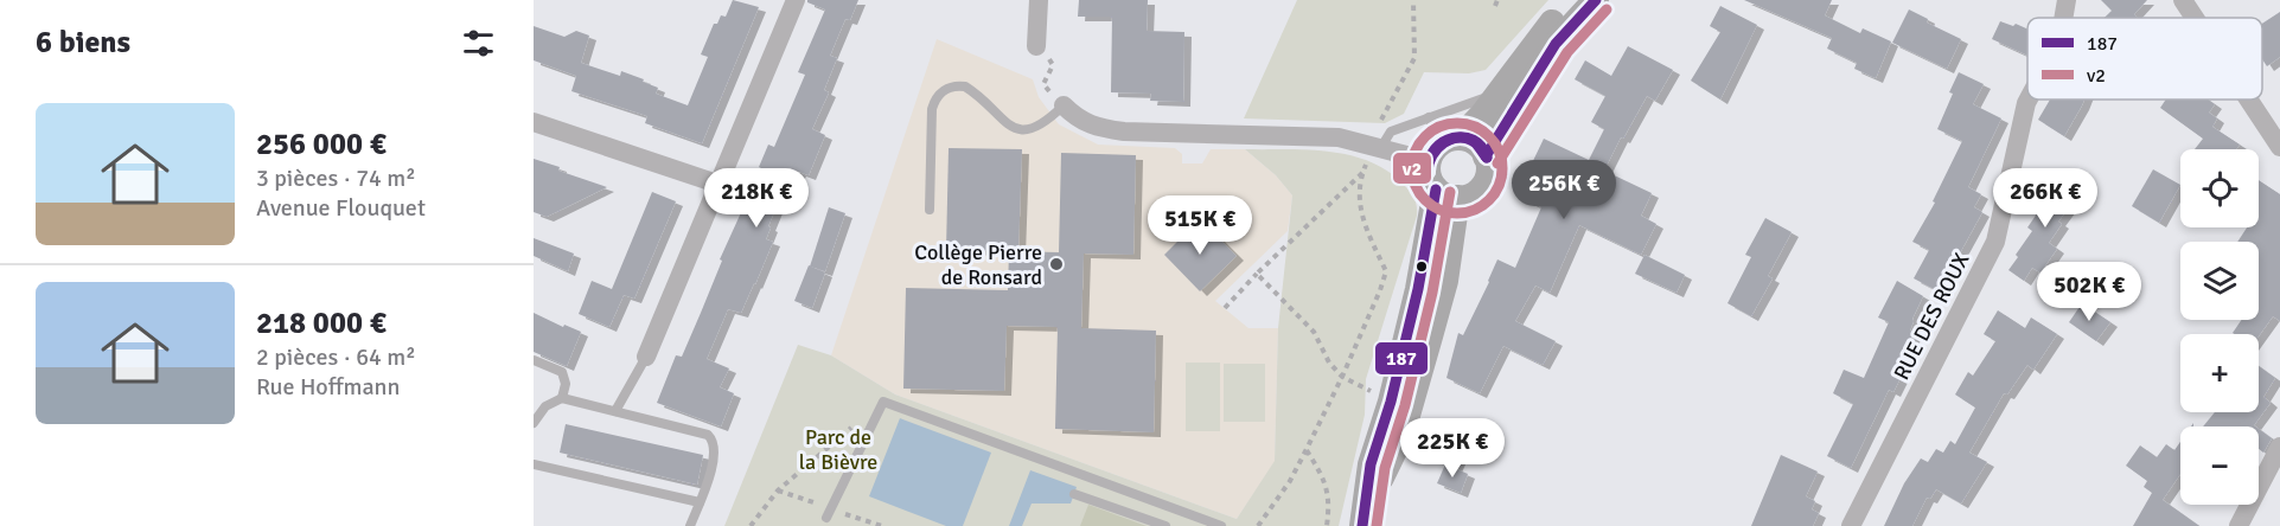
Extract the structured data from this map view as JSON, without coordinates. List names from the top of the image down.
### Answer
{
  "streets": {
    "street": ["RUE DES ROUX"]
  },
  "parks": ["Parc de la Bièvre"],
  "places": ["Collège Pierre de Ronsard"],
  "lines": ["transit line 187", "transit line v2"],
  "legend": ["187", "v2"],
  "page": {
    "heading": "6 biens",
    "list": [
      {
        "name": "256 000 €",
        "note": "3 pièces · 74 m² · Avenue Flouquet"
      },
      {
        "name": "218 000 €",
        "note": "2 pièces · 64 m² · Rue Hoffmann"
      }
    ],
    "map_buttons": ["+", "−"],
    "price": [
      "256K €",
      "218K €",
      "266K €",
      "515K €",
      "502K €",
      "225K €"
    ]
  }
}
